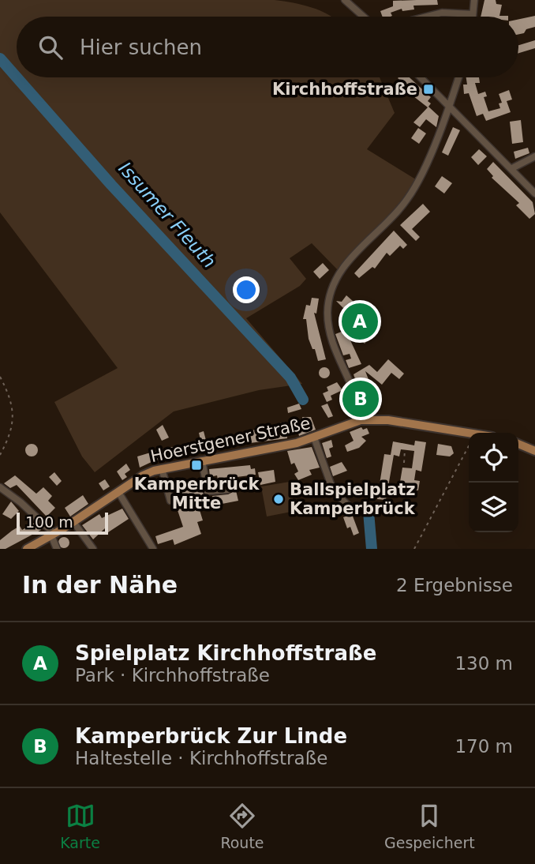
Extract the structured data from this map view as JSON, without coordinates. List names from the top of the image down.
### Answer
{
  "streets": {
    "main road": ["Hoerstgener Straße"]
  },
  "water": ["Issumer Fleuth"],
  "places": {
    "transit": ["Kirchhoffstraße", "Kamperbrück Mitte"],
    "other": ["Ballspielplatz Kamperbrück"]
  },
  "scale_bar": "100 m",
  "page": {
    "search": "Hier suchen",
    "pins": ["A", "B"],
    "scale": "100 m",
    "heading": ["In der Nähe", "2 Ergebnisse"],
    "list": [
      {
        "mark": "A",
        "name": "Spielplatz Kirchhoffstraße",
        "note": "Park · Kirchhoffstraße",
        "value": "130 m"
      },
      {
        "mark": "B",
        "name": "Kamperbrück Zur Linde",
        "note": "Haltestelle · Kirchhoffstraße",
        "value": "170 m"
      }
    ],
    "nav": ["Karte", "Route", "Gespeichert"]
  }
}
